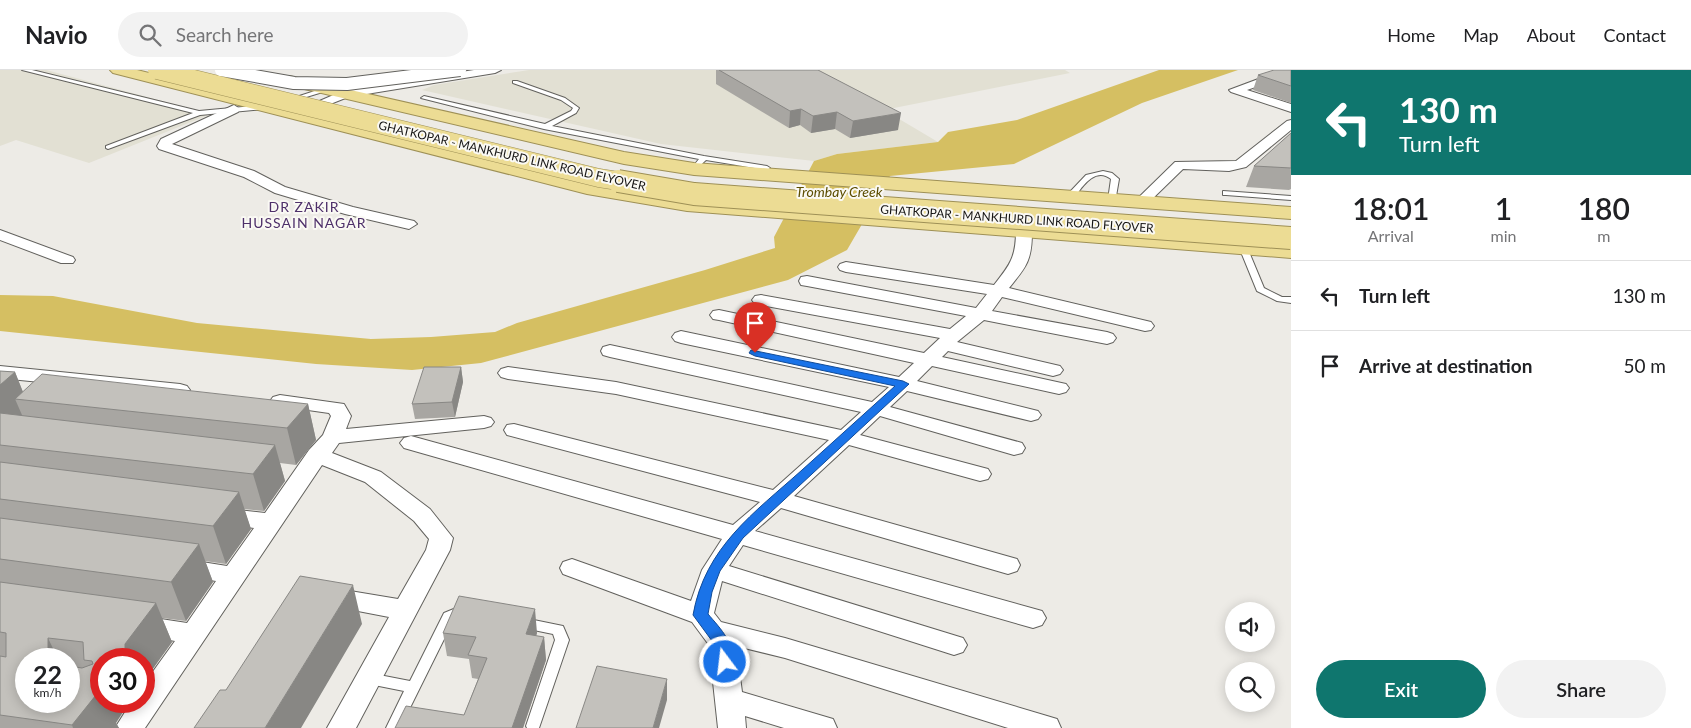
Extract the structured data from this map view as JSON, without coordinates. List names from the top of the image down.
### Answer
{
  "streets": {
    "highway": ["GHATKOPAR - MANKHURD LINK ROAD FLYOVER"]
  },
  "districts": ["DR ZAKIR HUSSAIN NAGAR"],
  "water": ["Trombay Creek"],
  "page": {
    "header": "Navio",
    "search": "Search here",
    "nav": [
      "Home",
      "Map",
      "About",
      "Contact"
    ],
    "turn": ["130 m", "Turn left"],
    "eta": [
      "18:01",
      "Arrival",
      "1",
      "min",
      "180",
      "m"
    ],
    "list": [
      {
        "name": "Turn left",
        "value": "130 m"
      },
      {
        "name": "Arrive at destination",
        "value": "50 m"
      }
    ],
    "speed": "22 km/h",
    "limit": "30",
    "buttons": ["Exit", "Share"]
  }
}
